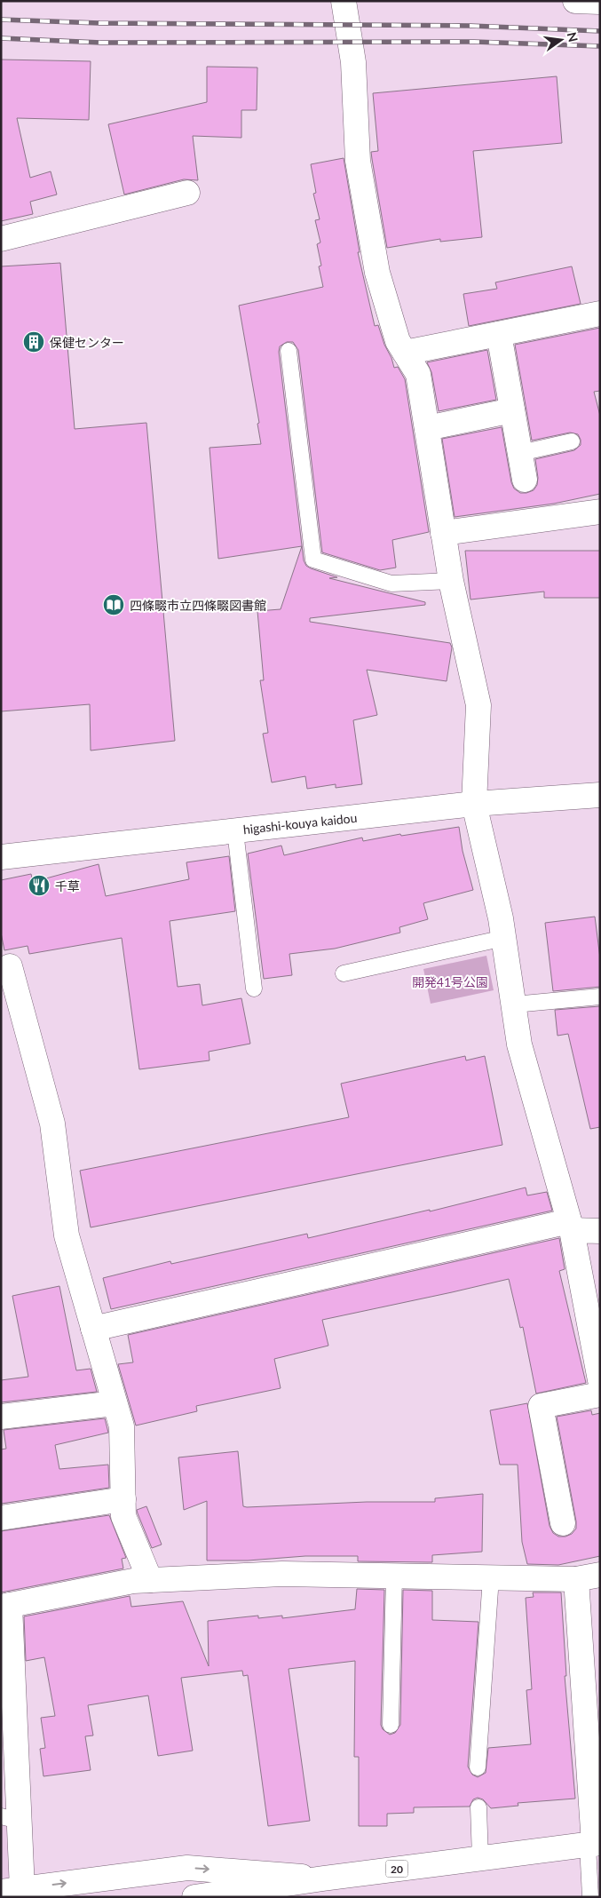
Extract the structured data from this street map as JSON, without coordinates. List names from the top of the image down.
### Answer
{
  "streets": {
    "street": ["higashi-kouya kaidou", "20"]
  },
  "parks": ["開発41号公園"],
  "places": {
    "building": ["保健センター"],
    "library": ["四條畷市立四條畷図書館"],
    "restaurant": ["千草"]
  },
  "north": "right"
}
